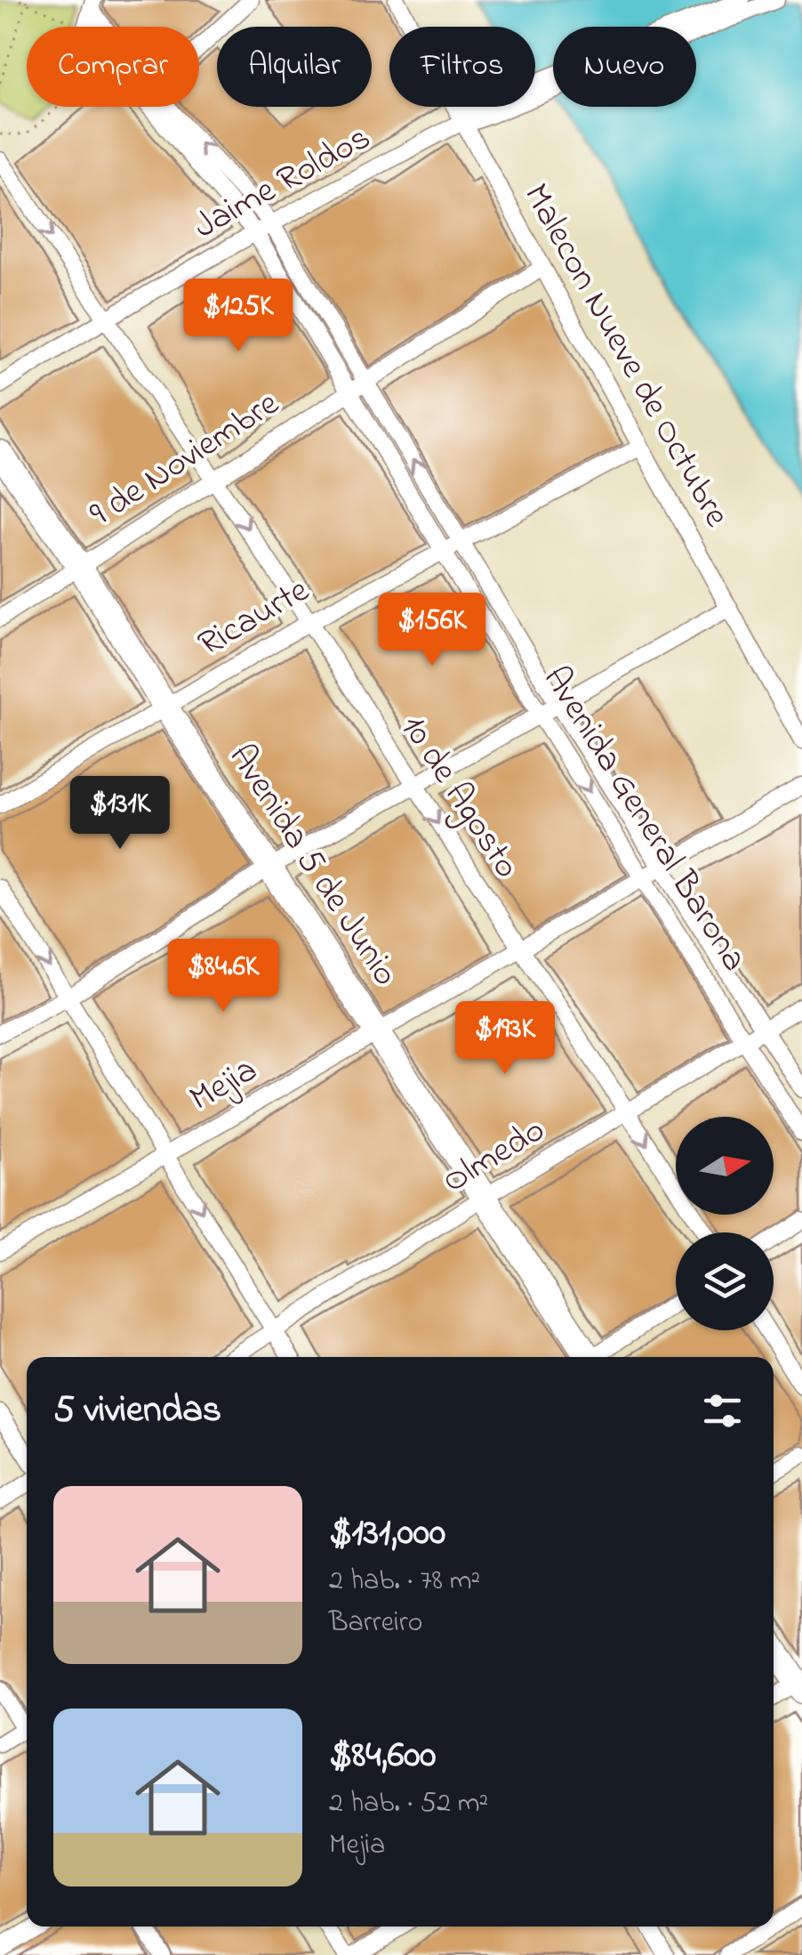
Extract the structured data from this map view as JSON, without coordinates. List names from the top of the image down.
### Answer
{
  "streets": {
    "main road": ["Avenida 5 de Junio"],
    "street": [
      "Jaime Roldos",
      "Malecon Nueve de Octubre",
      "9 de Noviembre",
      "Ricaurte",
      "10 de Agosto",
      "Avenida General Barona",
      "Mejia",
      "Olmedo"
    ]
  },
  "crossings": [
    ["Jaime Roldos", "Malecon Nueve de Octubre"],
    ["Jaime Roldos", "10 de Agosto"],
    ["Jaime Roldos", "Avenida General Barona"],
    ["Malecon Nueve de Octubre", "9 de Noviembre"],
    ["Malecon Nueve de Octubre", "Ricaurte"],
    ["9 de Noviembre", "10 de Agosto"],
    ["9 de Noviembre", "Avenida General Barona"],
    ["9 de Noviembre", "Avenida 5 de Junio"],
    ["Ricaurte", "10 de Agosto"],
    ["Ricaurte", "Avenida General Barona"],
    ["Ricaurte", "Avenida 5 de Junio"],
    ["10 de Agosto", "Mejia"],
    ["10 de Agosto", "Olmedo"],
    ["Avenida General Barona", "Mejia"],
    ["Avenida General Barona", "Olmedo"],
    ["Avenida 5 de Junio", "Mejia"],
    ["Avenida 5 de Junio", "Olmedo"]
  ],
  "one_way": ["10 de Agosto"],
  "north": "right",
  "page": {
    "chip": [
      "Comprar",
      "Alquilar",
      "Filtros",
      "Nuevo"
    ],
    "price": [
      "$125K",
      "$156K",
      "$131K",
      "$84.6K",
      "$193K"
    ],
    "heading": "5 viviendas",
    "list": [
      {
        "name": "$131,000",
        "note": "2 hab. · 78 m² · Barreiro"
      },
      {
        "name": "$84,600",
        "note": "2 hab. · 52 m² · Mejia"
      }
    ]
  }
}
